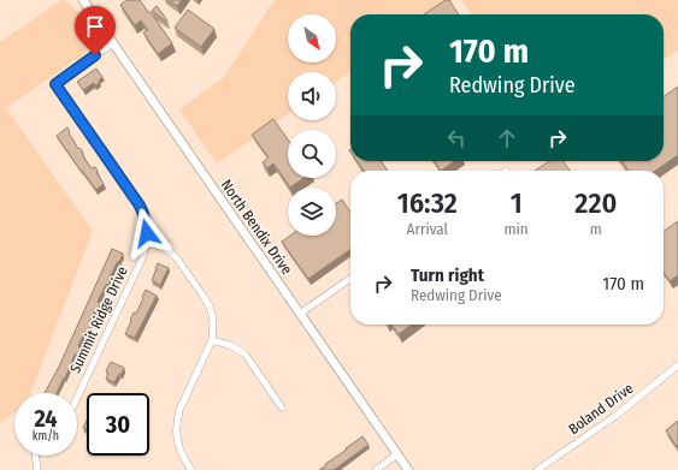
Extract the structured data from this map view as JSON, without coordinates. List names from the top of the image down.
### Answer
{
  "streets": {
    "street": ["North Bendix Drive", "Summit Ridge Drive", "Boland Drive"]
  },
  "crossings": [
    ["North Bendix Drive", "Summit Ridge Drive"]
  ],
  "north": "bottom right",
  "page": {
    "turn": ["170 m", "Redwing Drive"],
    "eta": [
      "16:32",
      "Arrival",
      "1",
      "min",
      "220",
      "m"
    ],
    "list": [
      {
        "name": "Turn right",
        "note": "Redwing Drive",
        "value": "170 m"
      }
    ],
    "speed": "24 km/h",
    "limit": "30"
  }
}
